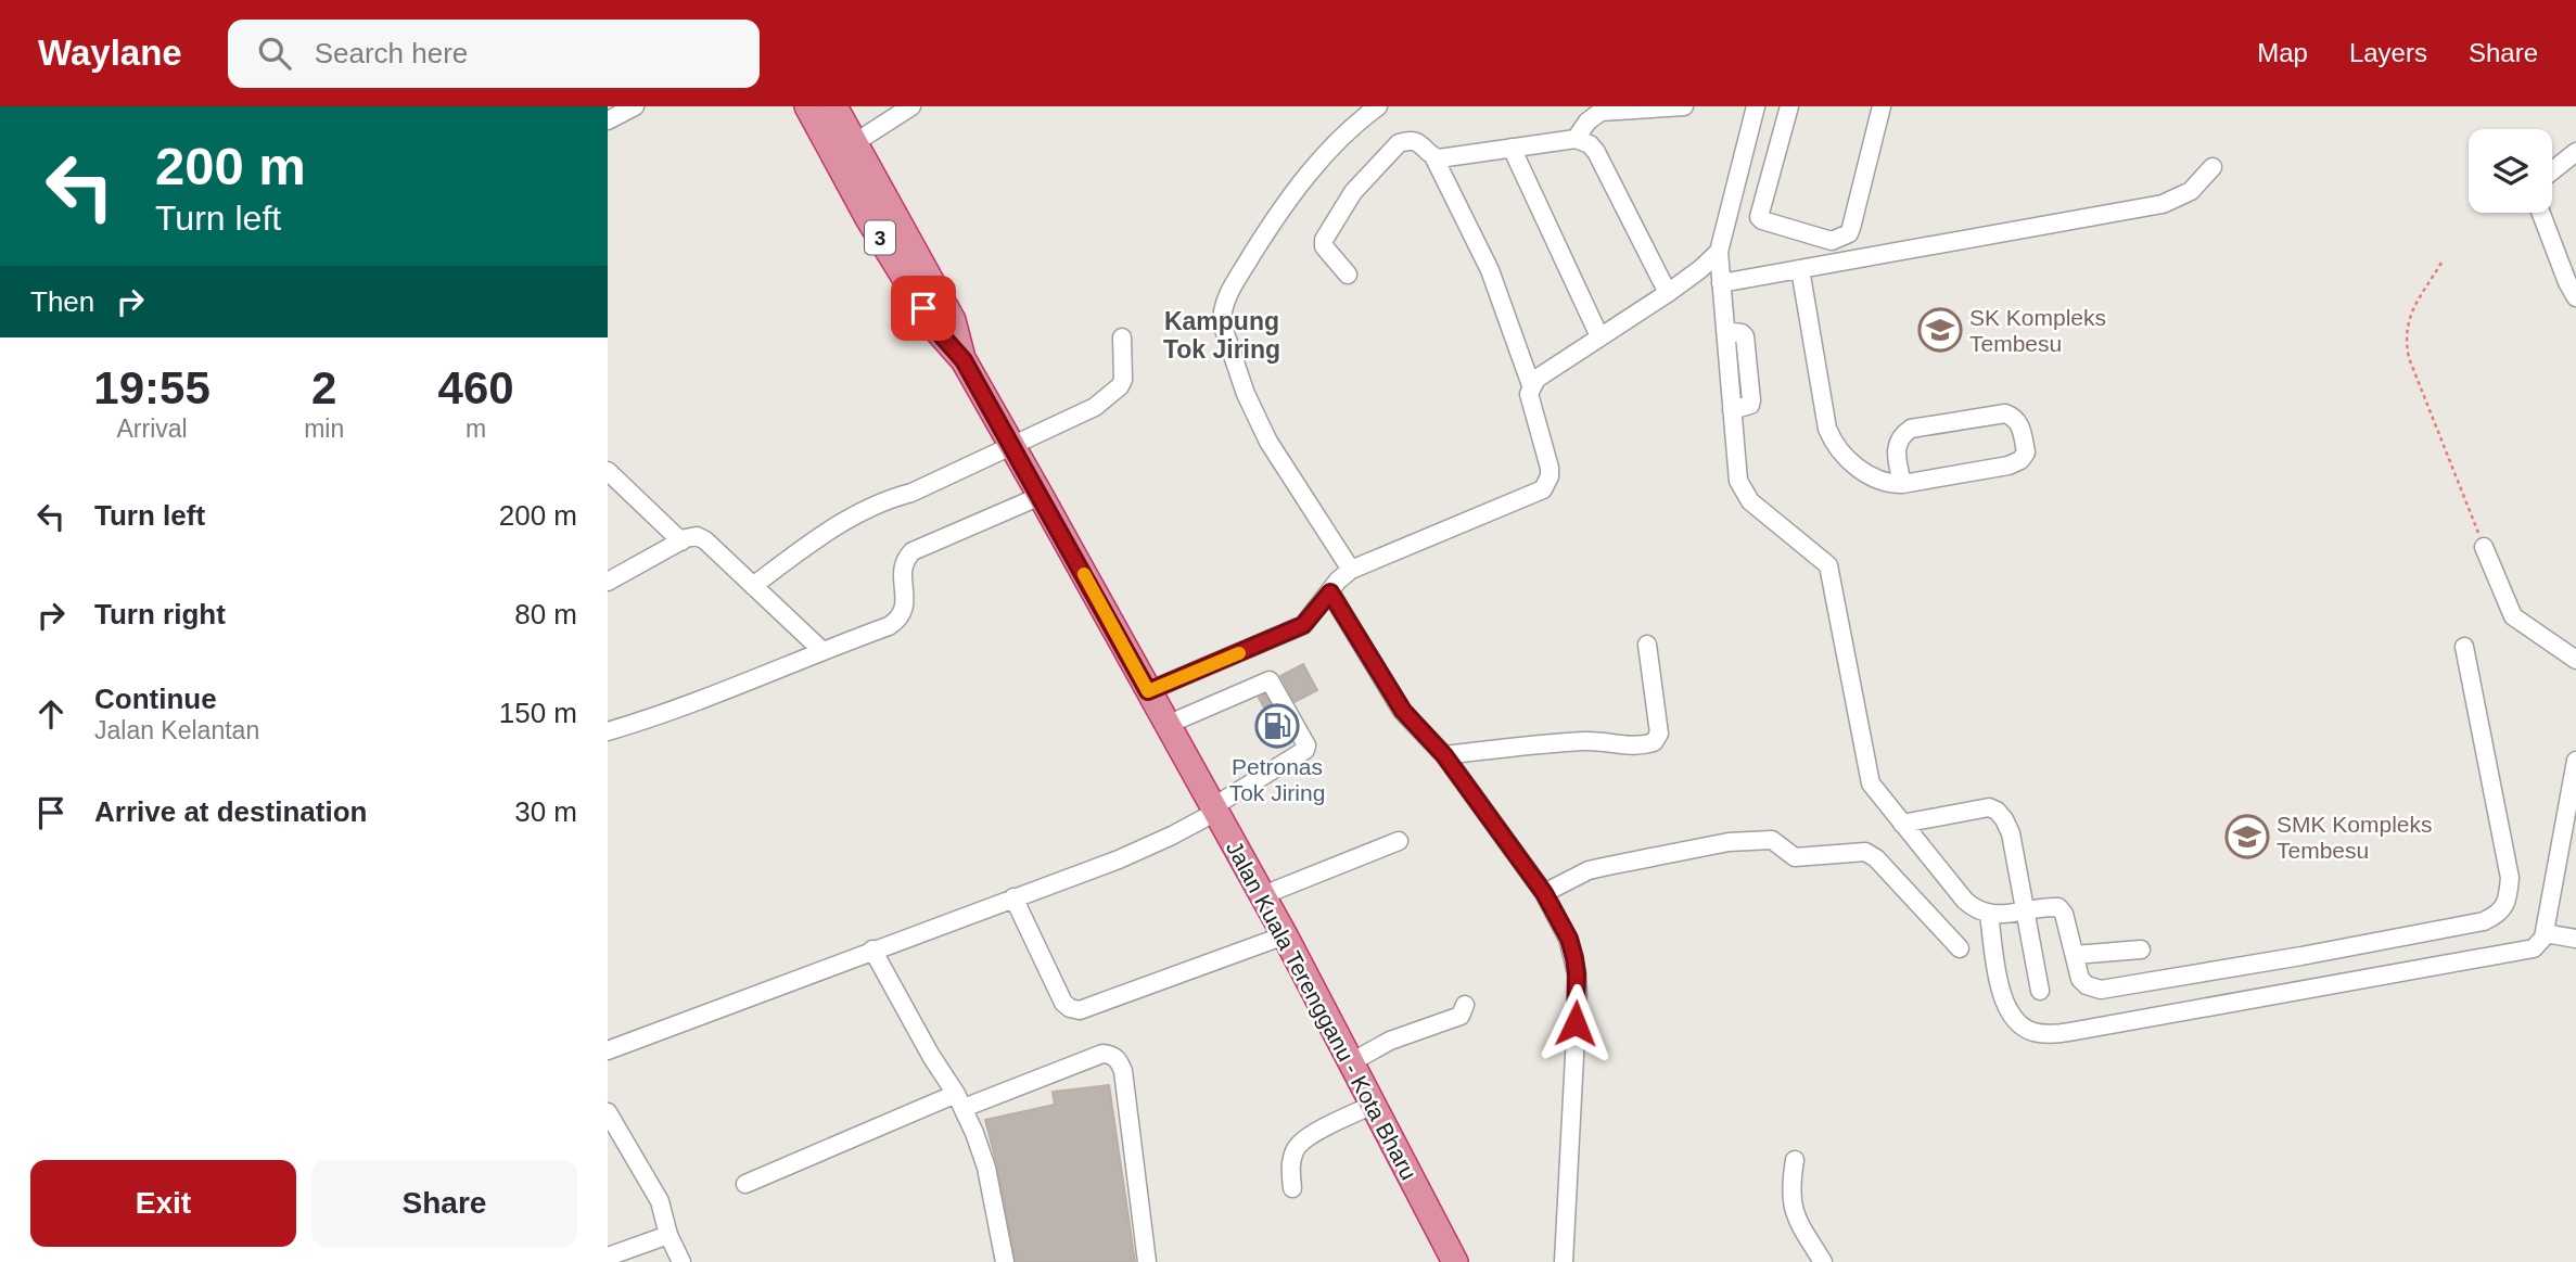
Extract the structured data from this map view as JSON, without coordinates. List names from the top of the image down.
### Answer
{
  "streets": {
    "highway": ["3", "Jalan Kuala Terengganu - Kota Bharu"]
  },
  "crossings": [
    ["3", "Jalan Kuala Terengganu - Kota Bharu"]
  ],
  "districts": ["Kampung Tok Jiring"],
  "places": {
    "school or university": ["SK Kompleks Tembesu", "SMK Kompleks Tembesu"],
    "fuel station": ["Petronas Tok Jiring"]
  },
  "page": {
    "header": "Waylane",
    "search": "Search here",
    "nav": ["Map", "Layers", "Share"],
    "turn": ["200 m", "Turn left"],
    "then": "Then",
    "eta": [
      "19:55",
      "Arrival",
      "2",
      "min",
      "460",
      "m"
    ],
    "list": [
      {
        "name": "Turn left",
        "value": "200 m"
      },
      {
        "name": "Turn right",
        "value": "80 m"
      },
      {
        "name": "Continue",
        "note": "Jalan Kelantan",
        "value": "150 m"
      },
      {
        "name": "Arrive at destination",
        "value": "30 m"
      }
    ],
    "buttons": ["Exit", "Share"]
  }
}
